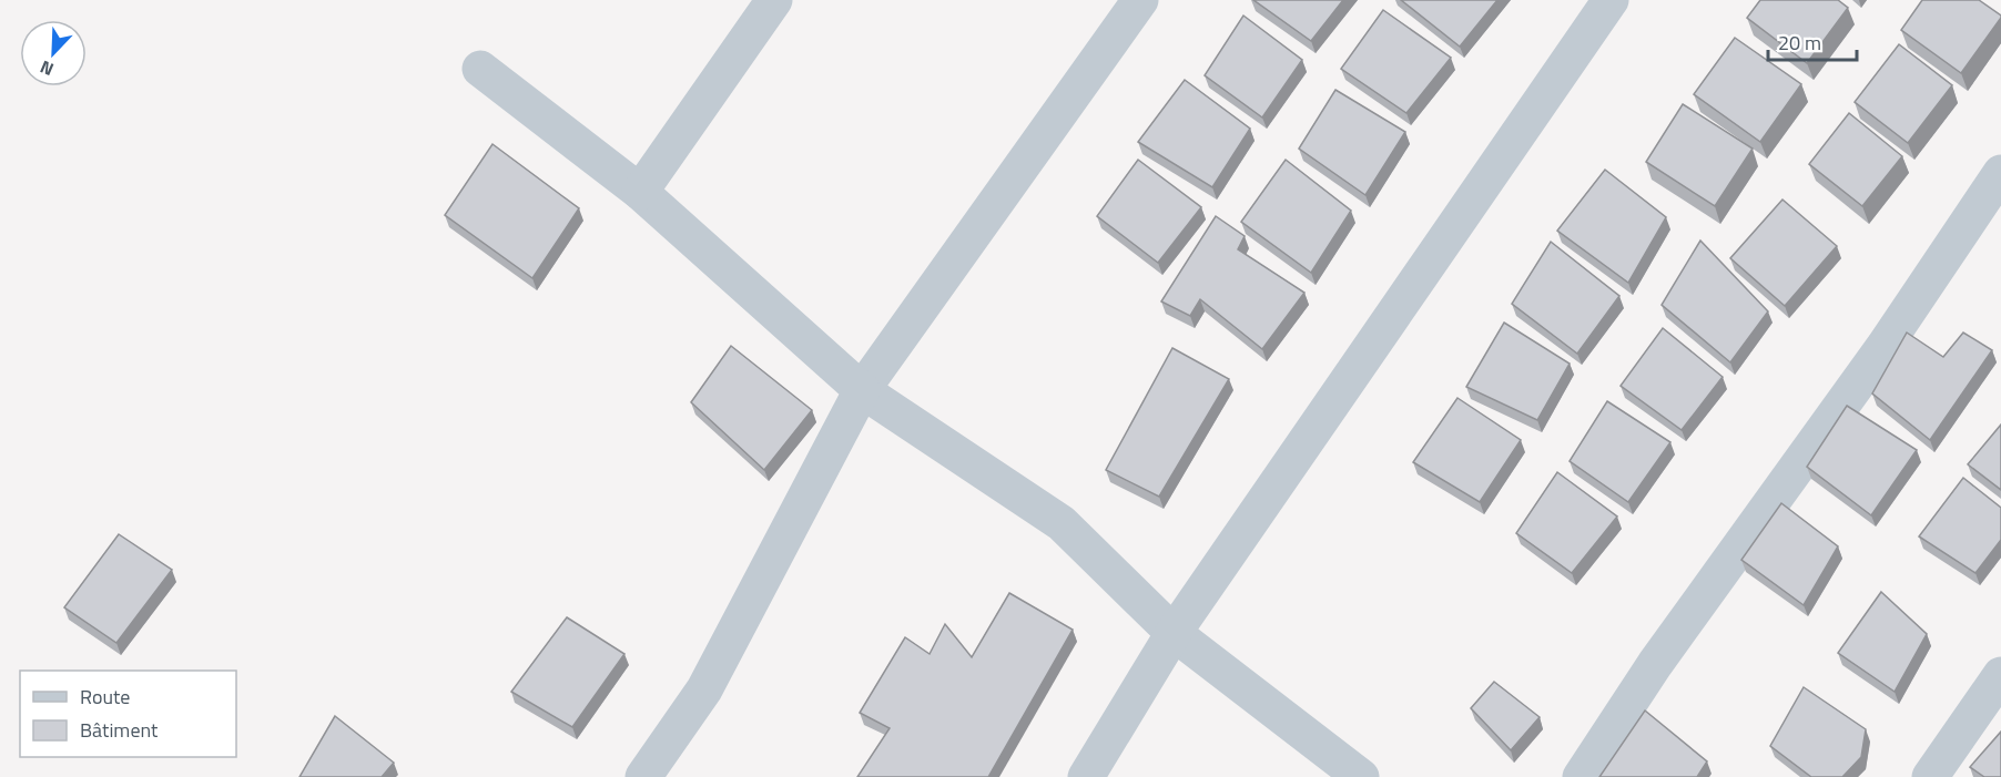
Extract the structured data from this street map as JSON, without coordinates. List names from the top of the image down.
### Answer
{
  "legend": ["Route", "Bâtiment"],
  "scale_bar": "20 m",
  "north": "bottom left"
}
